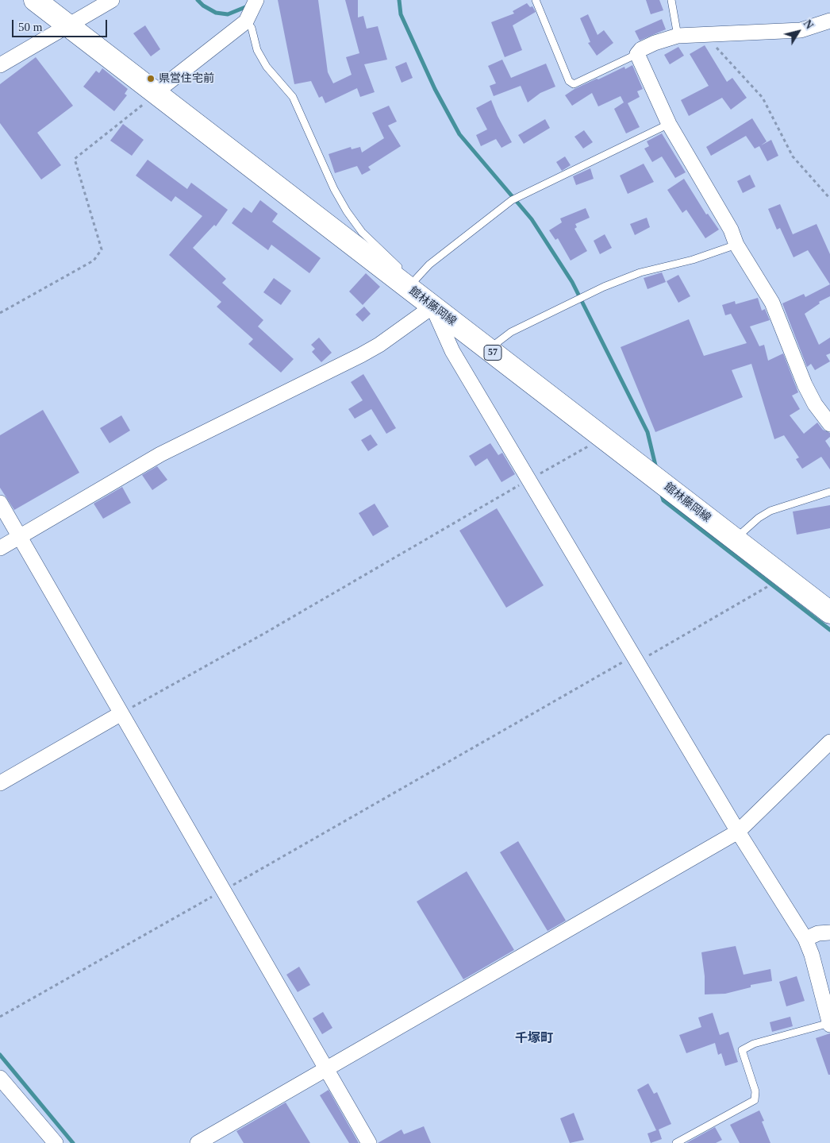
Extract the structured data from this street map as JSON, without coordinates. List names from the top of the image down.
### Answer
{
  "streets": {
    "main road": ["館林藤岡線", "57"]
  },
  "districts": ["千塚町"],
  "places": ["県営住宅前"],
  "scale_bar": "50 m",
  "north": "top right"
}
